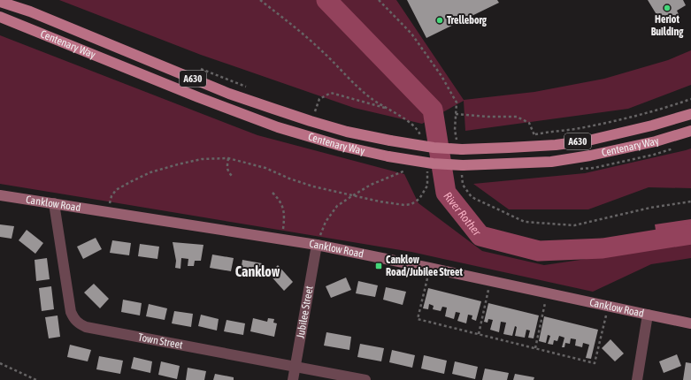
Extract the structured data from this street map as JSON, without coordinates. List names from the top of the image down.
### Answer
{
  "streets": {
    "main road": ["Centenary Way", "A630"],
    "street": ["Canklow Road", "Jubilee Street", "Town Street"]
  },
  "crossings": [
    ["Canklow Road", "Jubilee Street"],
    ["Canklow Road", "Town Street"],
    ["Jubilee Street", "Town Street"]
  ],
  "districts": ["Canklow"],
  "water": ["River Rother"],
  "places": {
    "other": ["Heriot Building", "Trelleborg"],
    "transit": ["Canklow Road/Jubilee Street"]
  }
}
